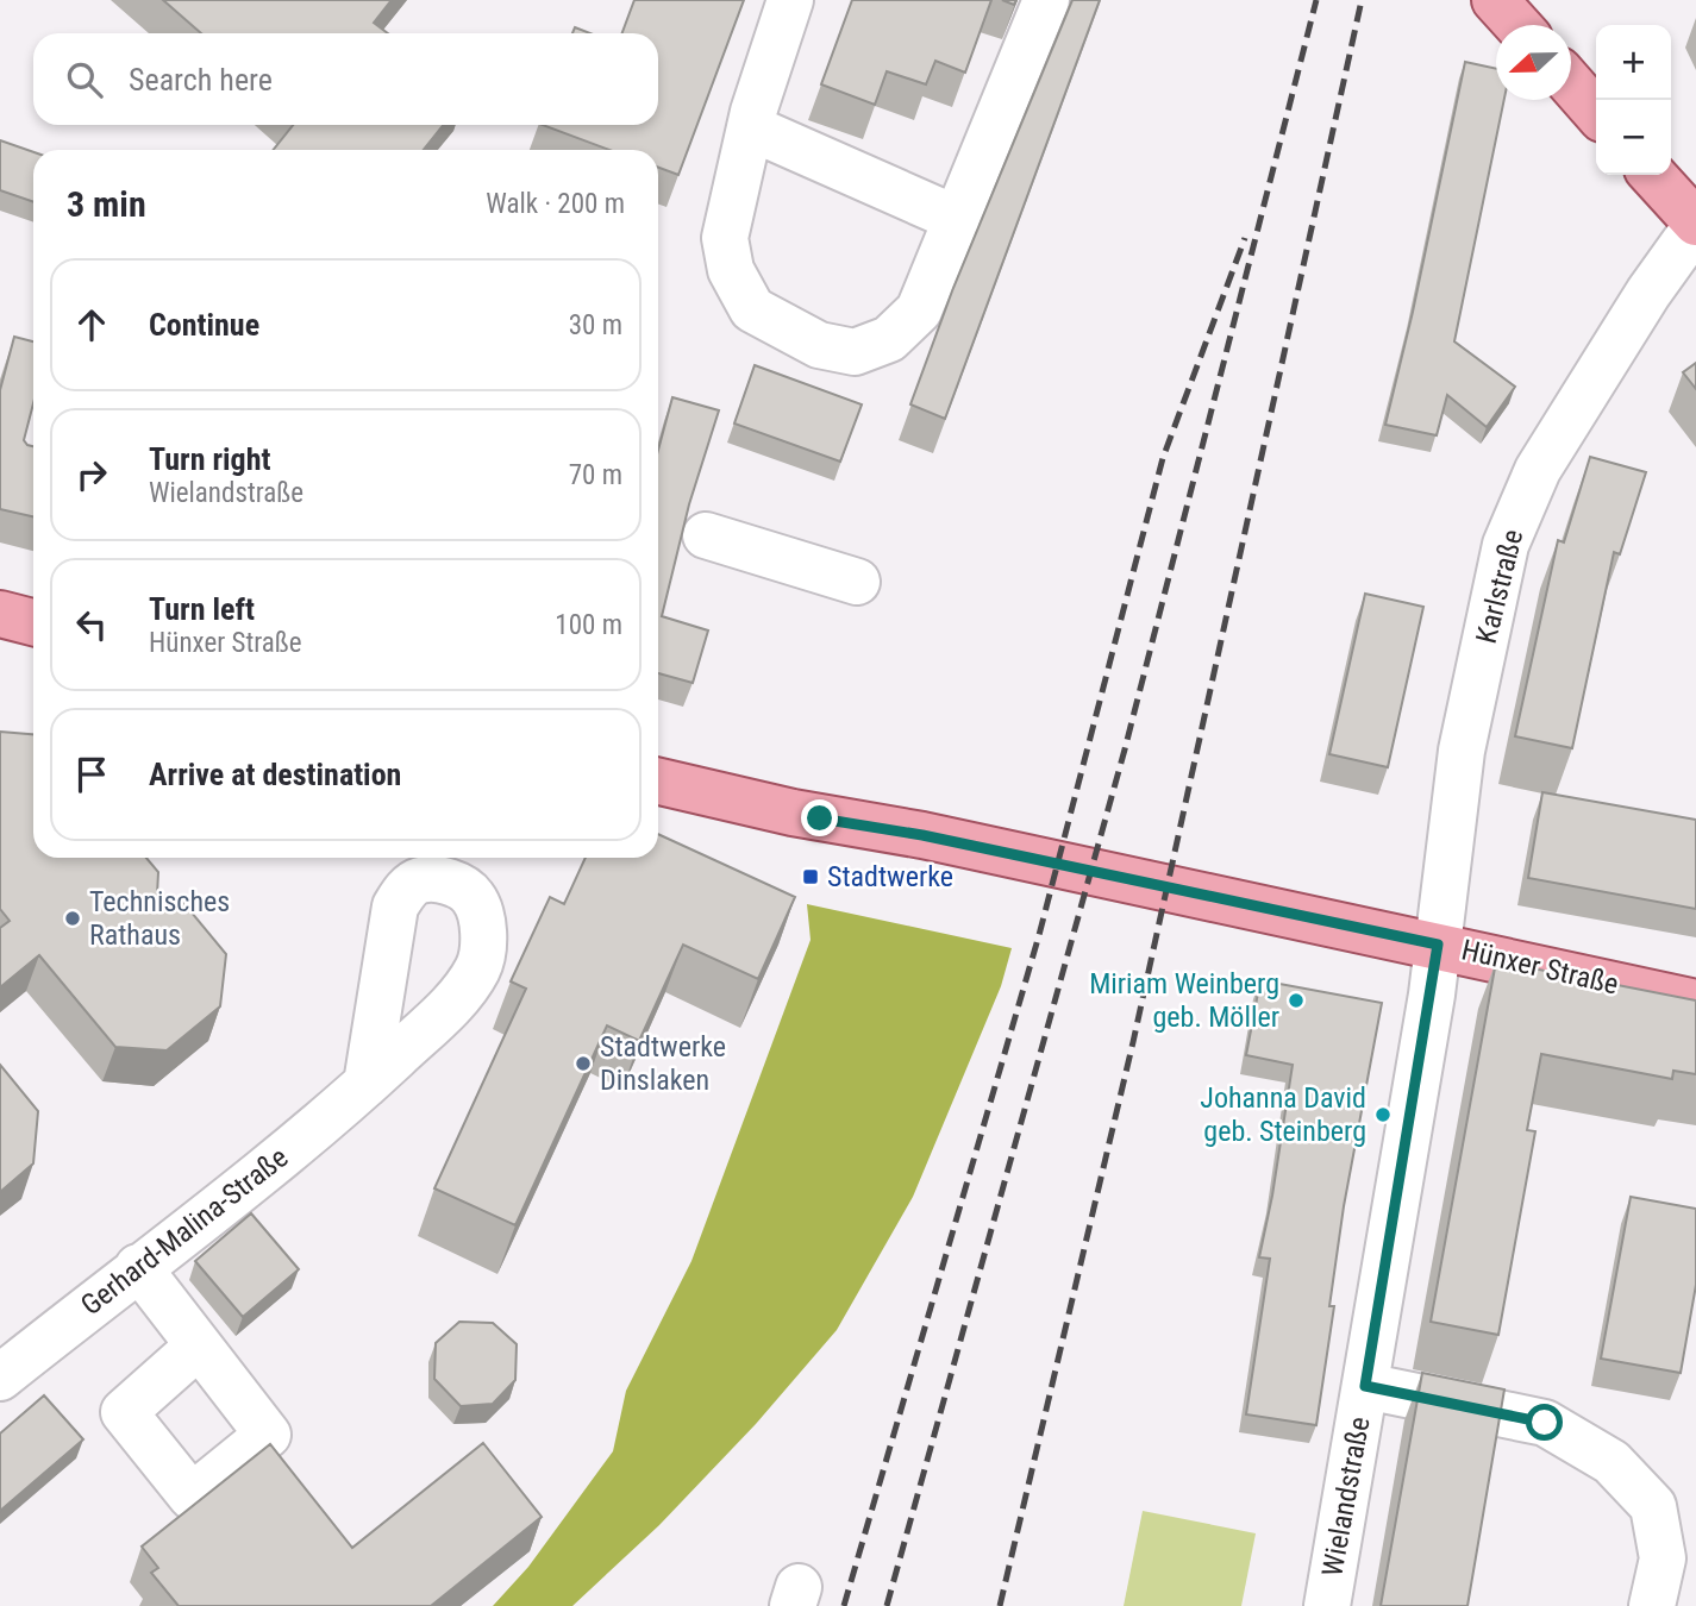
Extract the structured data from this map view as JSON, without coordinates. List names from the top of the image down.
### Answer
{
  "streets": {
    "main road": ["Hünxer Straße"],
    "street": ["Karlstraße", "Gerhard-Malina-Straße", "Wielandstraße"]
  },
  "crossings": [
    ["Karlstraße", "Hünxer Straße"],
    ["Karlstraße", "Wielandstraße"],
    ["Hünxer Straße", "Wielandstraße"]
  ],
  "places": {
    "transit": ["Stadtwerke"],
    "other": [
      "Technisches Rathaus",
      "Miriam Weinberg geb. Möller",
      "Stadtwerke Dinslaken",
      "Johanna David geb. Steinberg"
    ]
  },
  "north": "left",
  "page": {
    "map_buttons": ["+", "−"],
    "search": "Search here",
    "heading": ["3 min", "Walk · 200 m"],
    "list": [
      ["Continue", "30 m"],
      ["Turn right", "Wielandstraße", "70 m"],
      ["Turn left", "Hünxer Straße", "100 m"],
      "Arrive at destination"
    ]
  }
}
